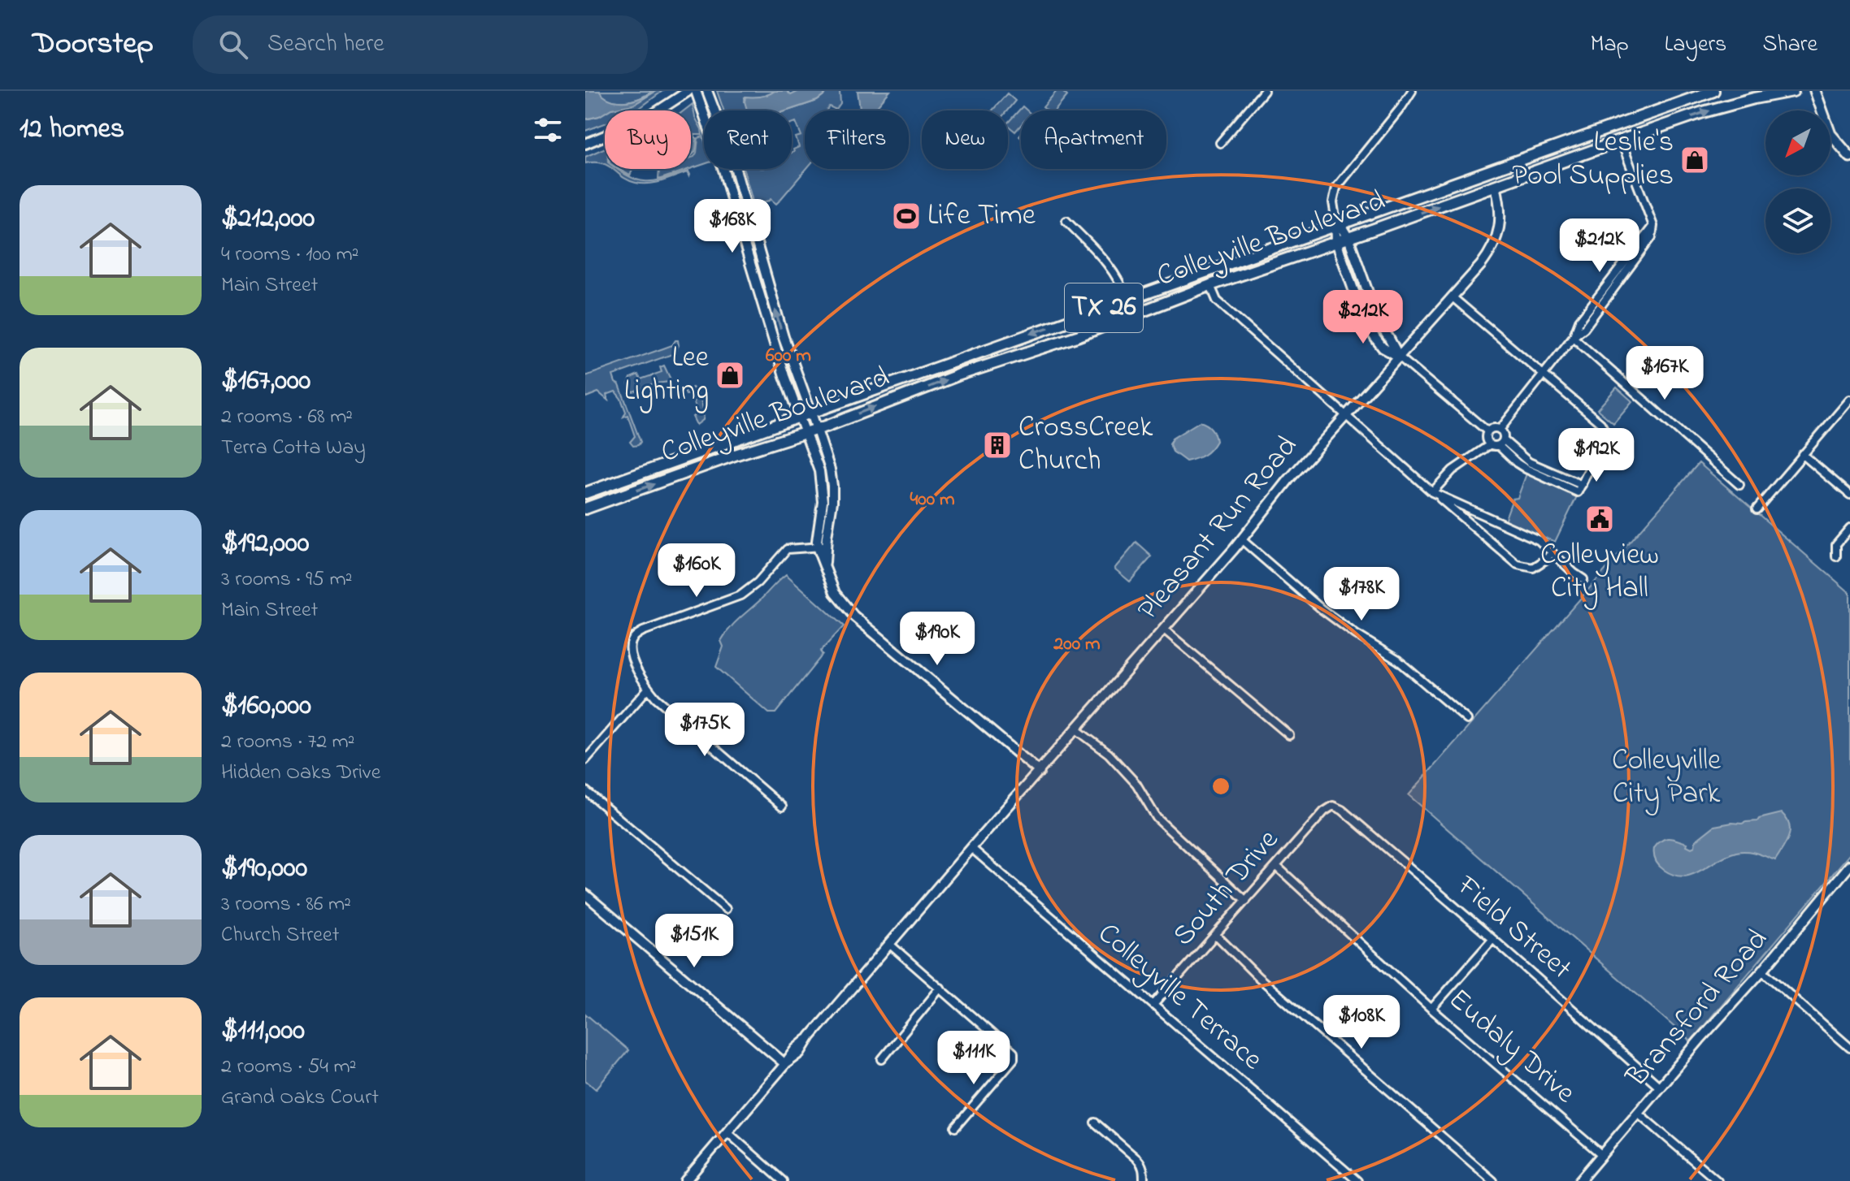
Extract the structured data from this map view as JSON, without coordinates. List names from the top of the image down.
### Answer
{
  "streets": {
    "main road": ["Colleyville Boulevard", "TX 26"],
    "street": [
      "Pleasant Run Road",
      "South Drive",
      "Field Street",
      "Colleyville Terrace",
      "Bransford Road",
      "Eudaly Drive"
    ]
  },
  "crossings": [
    ["Colleyville Boulevard", "Pleasant Run Road"],
    ["Pleasant Run Road", "Colleyville Terrace"],
    ["South Drive", "Field Street"],
    ["South Drive", "Colleyville Terrace"],
    ["South Drive", "Eudaly Drive"],
    ["Field Street", "Bransford Road"],
    ["Bransford Road", "Eudaly Drive"]
  ],
  "parks": ["Colleyville City Park"],
  "places": {
    "shop": ["Leslie's Pool Supplies", "Lee Lighting"],
    "sports": ["Life Time"],
    "building": ["CrossCreek Church"],
    "public building": ["Colleyview City Hall"]
  },
  "north": "bottom left",
  "page": {
    "header": "Doorstep",
    "search": "Search here",
    "nav": ["Map", "Layers", "Share"],
    "heading": "12 homes",
    "chip": [
      "Buy",
      "Rent",
      "Filters",
      "New",
      "Apartment"
    ],
    "list": [
      {
        "name": "$212,000",
        "note": "4 rooms · 100 m² · Main Street"
      },
      {
        "name": "$167,000",
        "note": "2 rooms · 68 m² · Terra Cotta Way"
      },
      {
        "name": "$192,000",
        "note": "3 rooms · 95 m² · Main Street"
      },
      {
        "name": "$160,000",
        "note": "2 rooms · 72 m² · Hidden Oaks Drive"
      },
      {
        "name": "$190,000",
        "note": "3 rooms · 86 m² · Church Street"
      },
      {
        "name": "$111,000",
        "note": "2 rooms · 54 m² · Grand Oaks Court"
      }
    ],
    "price": [
      "$168K",
      "$212K",
      "$212K",
      "$167K",
      "$192K",
      "$160K",
      "$178K",
      "$190K",
      "$175K",
      "$151K",
      "$108K",
      "$111K"
    ]
  },
  "rings": ["600 m", "400 m", "200 m"]
}
